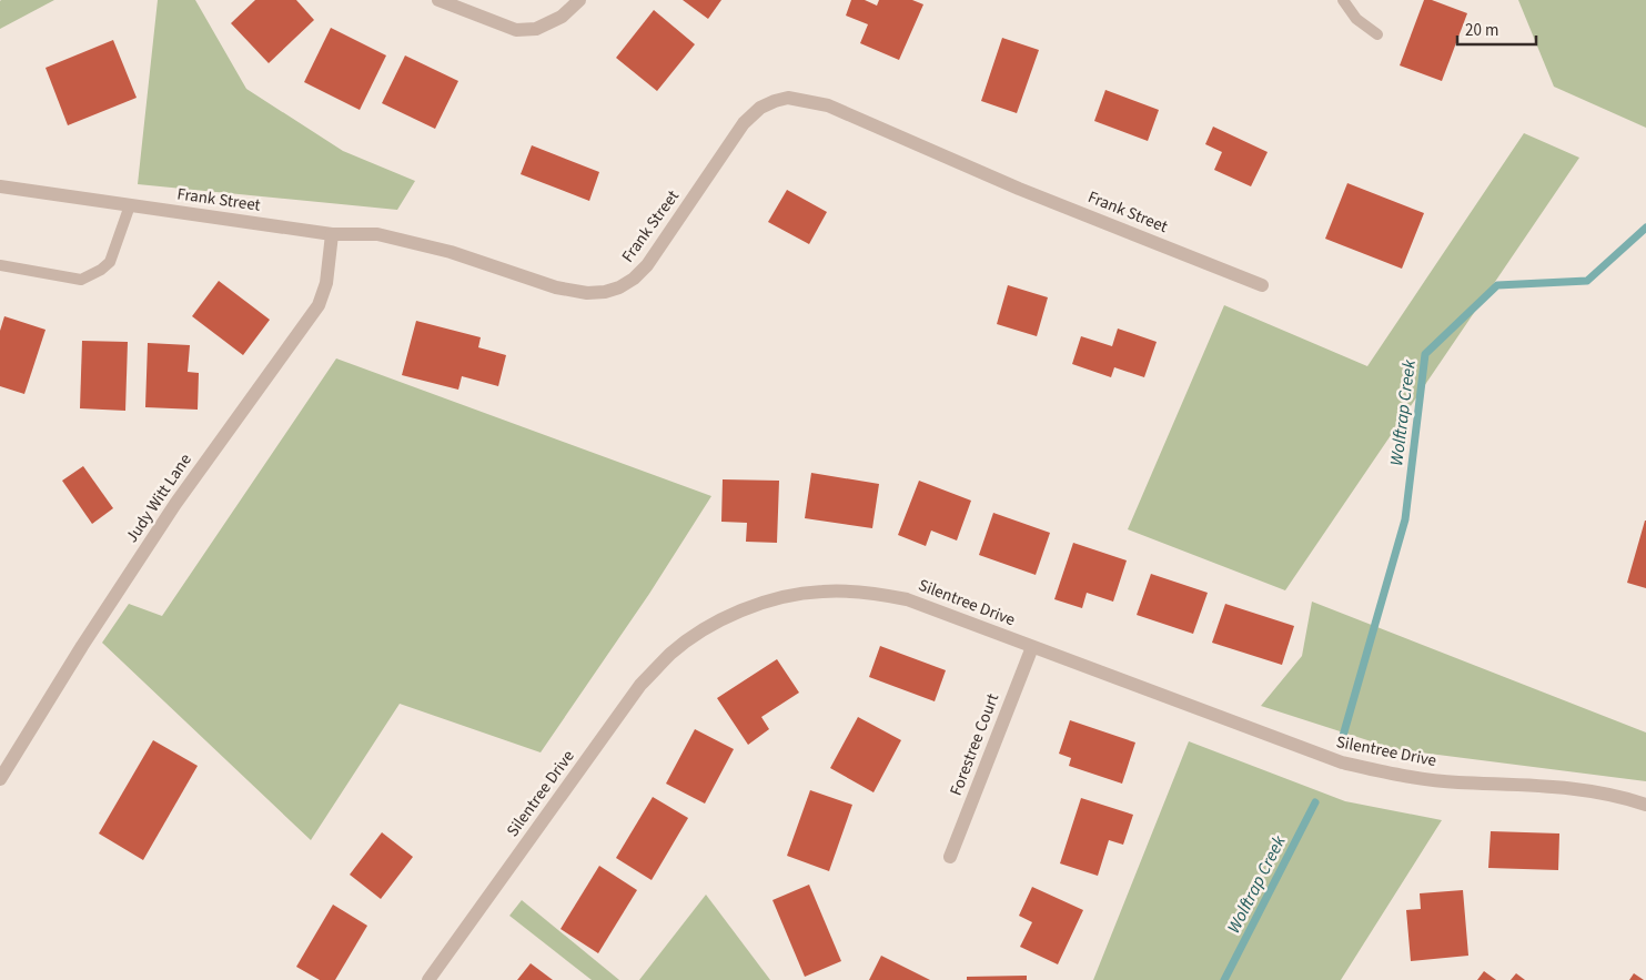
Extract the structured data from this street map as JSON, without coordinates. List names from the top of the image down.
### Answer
{
  "streets": {
    "street": [
      "Frank Street",
      "Judy Witt Lane",
      "Silentree Drive",
      "Forestree Court"
    ]
  },
  "crossings": [
    ["Frank Street", "Judy Witt Lane"],
    ["Silentree Drive", "Forestree Court"]
  ],
  "water": ["Wolftrap Creek"],
  "scale_bar": "20 m"
}
